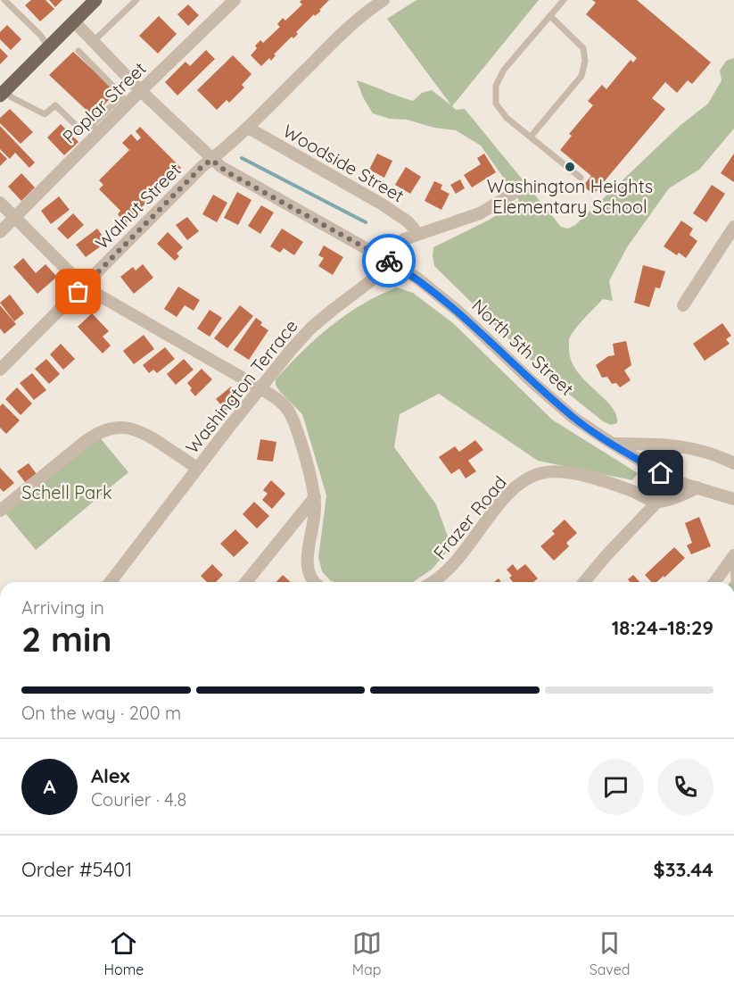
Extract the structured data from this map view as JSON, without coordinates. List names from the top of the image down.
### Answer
{
  "streets": {
    "street": [
      "Poplar Street",
      "Woodside Street",
      "Walnut Street",
      "North 5th Street",
      "Washington Terrace",
      "Frazer Road"
    ]
  },
  "crossings": [
    ["Poplar Street", "North 5th Street"],
    ["Woodside Street", "Washington Terrace"],
    ["Walnut Street", "North 5th Street"],
    ["North 5th Street", "Washington Terrace"]
  ],
  "parks": ["Schell Park"],
  "places": ["Washington Heights Elementary School"],
  "page": {
    "heading": ["2 min", "Arriving in", "18:24–18:29"],
    "panel": [
      "Alex",
      "Courier · 4.8",
      "Order #5401",
      "$33.44"
    ],
    "bar": "On the way · 200 m",
    "round": "A",
    "tabs": ["Home", "Map", "Saved"]
  }
}
